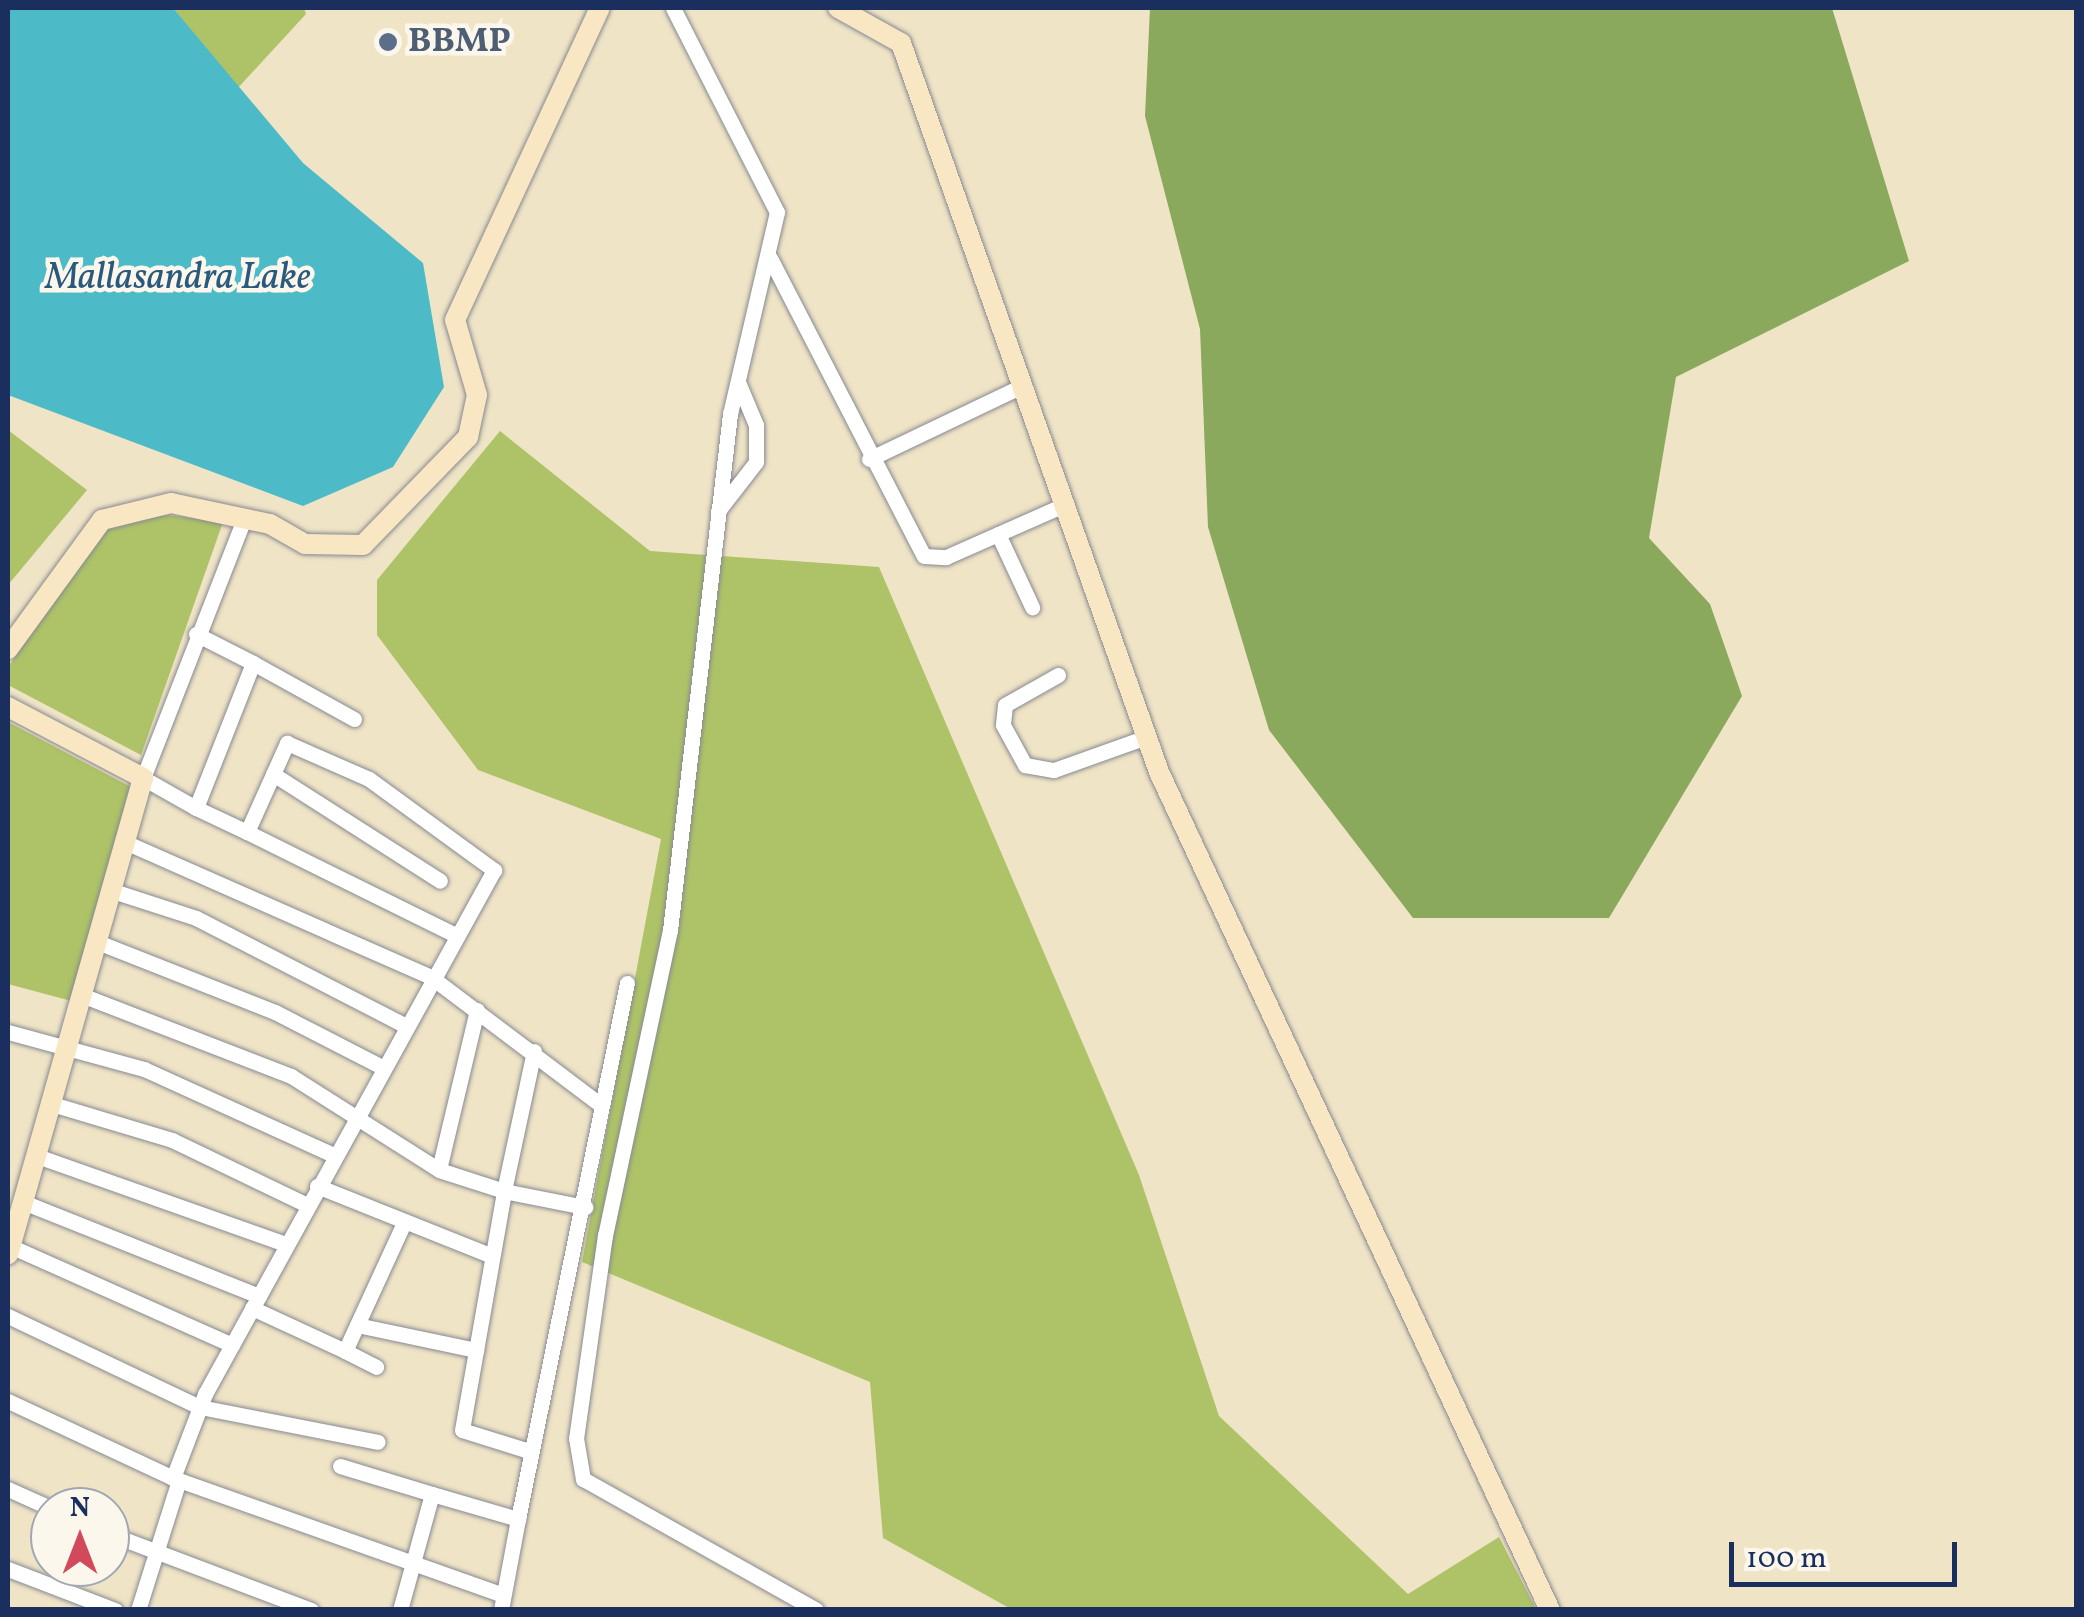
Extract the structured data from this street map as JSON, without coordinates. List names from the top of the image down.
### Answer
{
  "water": ["Mallasandra Lake"],
  "places": ["BBMP"],
  "scale_bar": "100 m",
  "north": "top"
}
